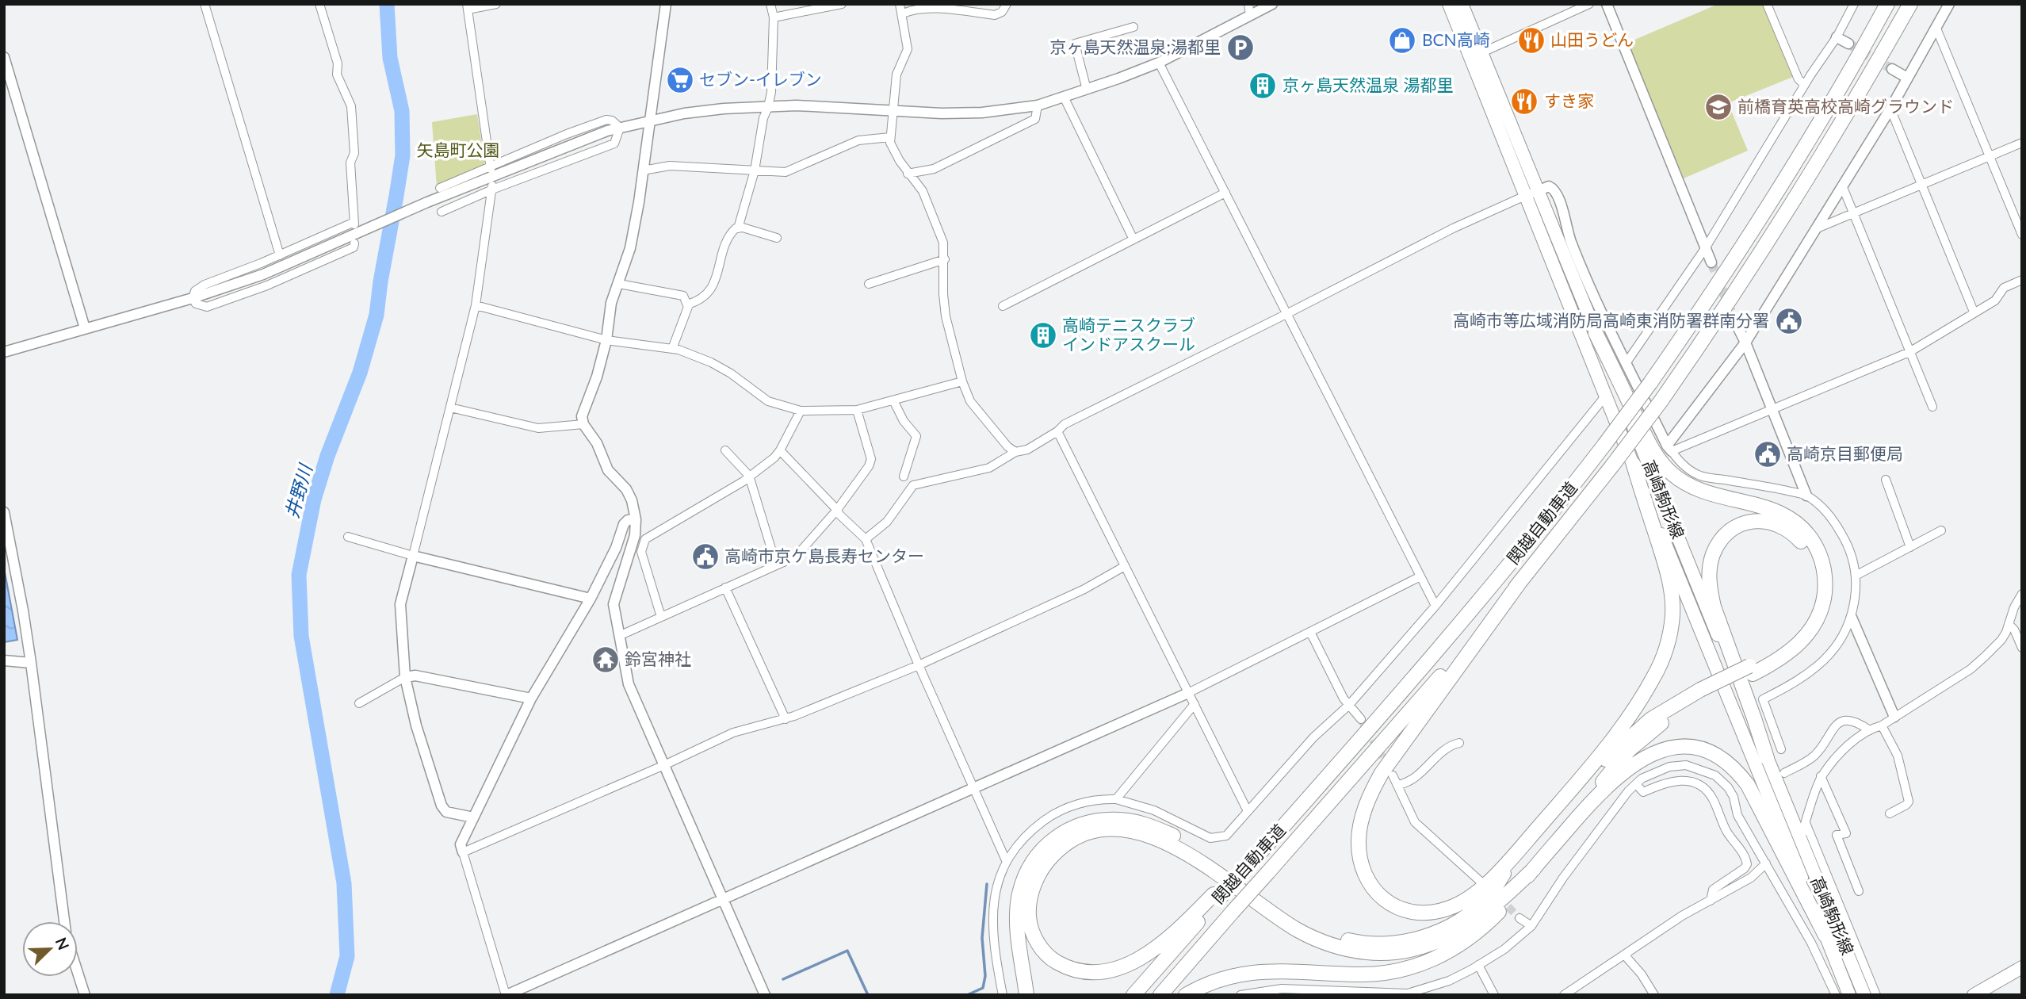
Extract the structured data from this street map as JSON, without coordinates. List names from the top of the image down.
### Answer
{
  "streets": {
    "highway": ["関越自動車道"],
    "main road": ["高崎駒形線"]
  },
  "water": ["井野川"],
  "parks": ["矢島町公園"],
  "places": {
    "shop": ["BCN高崎"],
    "restaurant": ["山田うどん", "すき家"],
    "parking": ["京ヶ島天然温泉;湯都里"],
    "supermarket": ["セブン-イレブン"],
    "building": ["京ヶ島天然温泉 湯都里", "高崎テニスクラブ インドアスクール"],
    "school or university": ["前橋育英高校高崎グラウンド"],
    "public building": ["高崎市等広域消防局高崎東消防署群南分署", "高崎京目郵便局", "高崎市京ケ島長寿センター"],
    "temple": ["鈴宮神社"]
  },
  "north": "top right"
}
